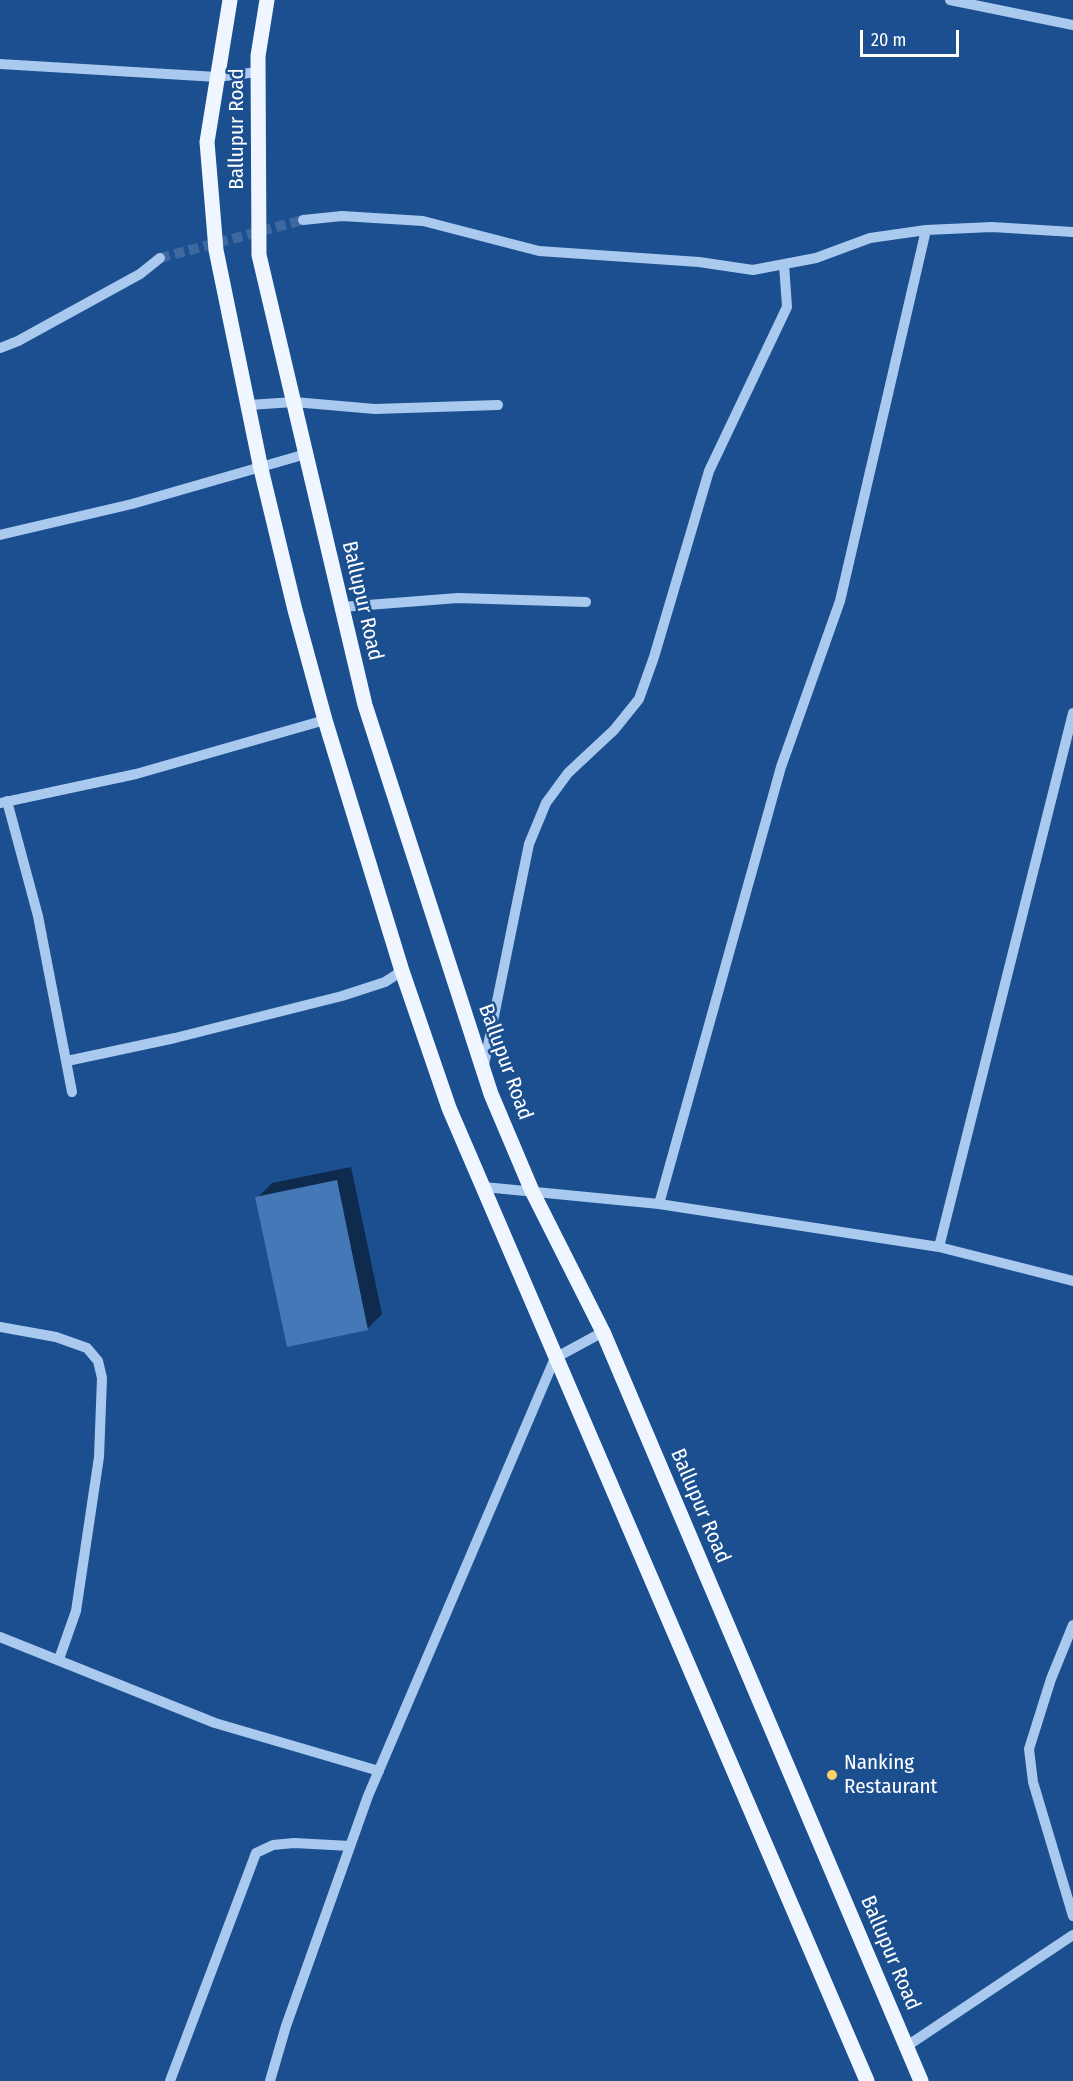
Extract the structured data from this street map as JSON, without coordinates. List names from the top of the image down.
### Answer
{
  "streets": {
    "main road": ["Ballupur Road"]
  },
  "places": ["Nanking Restaurant"],
  "scale_bar": "20 m"
}
